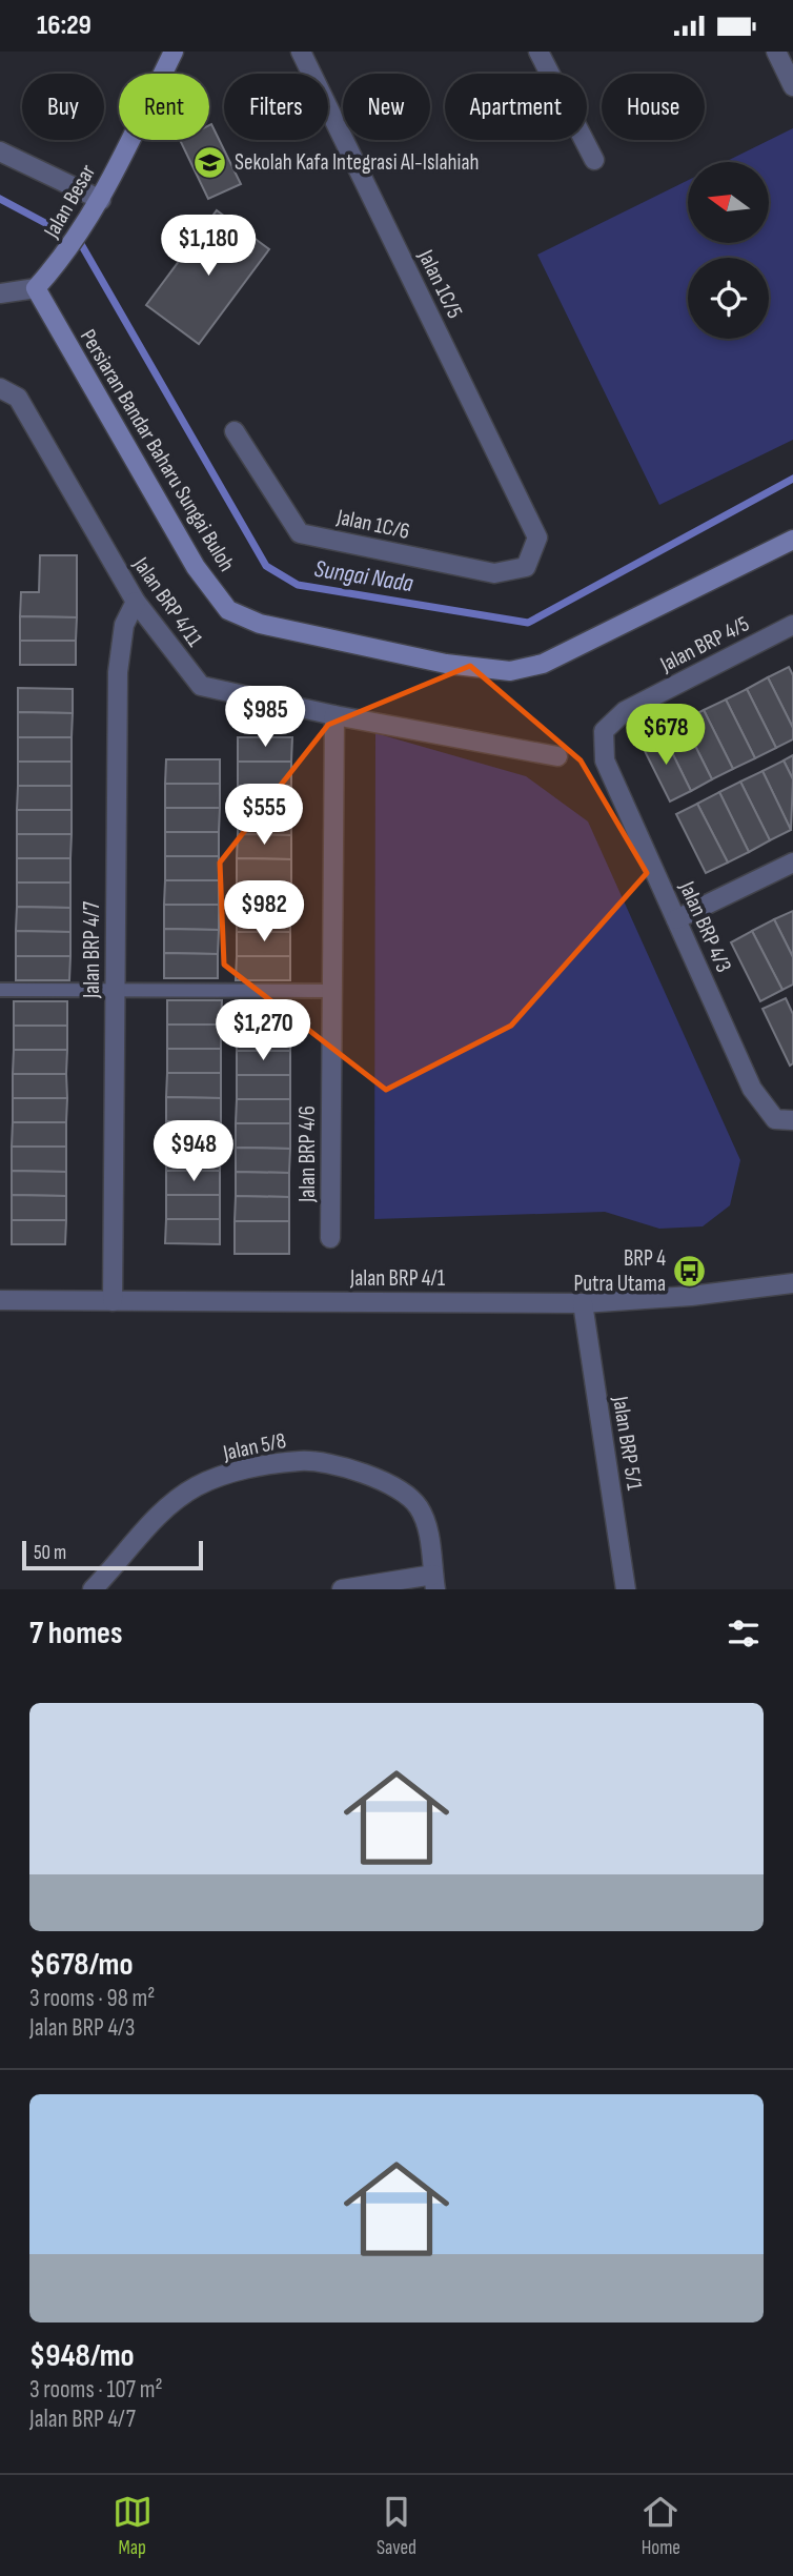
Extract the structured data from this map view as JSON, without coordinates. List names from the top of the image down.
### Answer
{
  "streets": {
    "street": [
      "Jalan Besar",
      "Jalan 1C/5",
      "Persiaran Bandar Baharu Sungai Buloh",
      "Jalan 1C/6",
      "Jalan BRP 4/11",
      "Jalan BRP 4/5",
      "Jalan BRP 4/3",
      "Jalan BRP 4/7",
      "Jalan BRP 4/6",
      "Jalan BRP 4/1",
      "Jalan BRP 5/1",
      "Jalan 5/8"
    ]
  },
  "crossings": [
    ["Jalan Besar", "Persiaran Bandar Baharu Sungai Buloh"],
    ["Jalan 1C/5", "Jalan 1C/6"],
    ["Jalan BRP 4/11", "Jalan BRP 4/7"],
    ["Jalan BRP 4/11", "Jalan BRP 4/6"],
    ["Jalan BRP 4/5", "Jalan BRP 4/3"],
    ["Jalan BRP 4/7", "Jalan BRP 4/1"],
    ["Jalan BRP 4/1", "Jalan BRP 5/1"]
  ],
  "water": ["Sungai Nada"],
  "places": {
    "school or university": ["Sekolah Kafa Integrasi Al-Islahiah"],
    "bus stop": ["BRP 4 Putra Utama"]
  },
  "scale_bar": "50 m",
  "north": "left",
  "page": {
    "status": "16:29",
    "chip": [
      "Buy",
      "Rent",
      "Filters",
      "New",
      "Apartment",
      "House"
    ],
    "price": [
      "$1,180",
      "$985",
      "$678",
      "$555",
      "$982",
      "$1,270",
      "$948"
    ],
    "scale": "50 m",
    "heading": "7 homes",
    "list": [
      {
        "name": "$678/mo",
        "note": "3 rooms · 98 m² · Jalan BRP 4/3"
      },
      {
        "name": "$948/mo",
        "note": "3 rooms · 107 m² · Jalan BRP 4/7"
      }
    ],
    "tabs": ["Map", "Saved", "Home"]
  }
}
